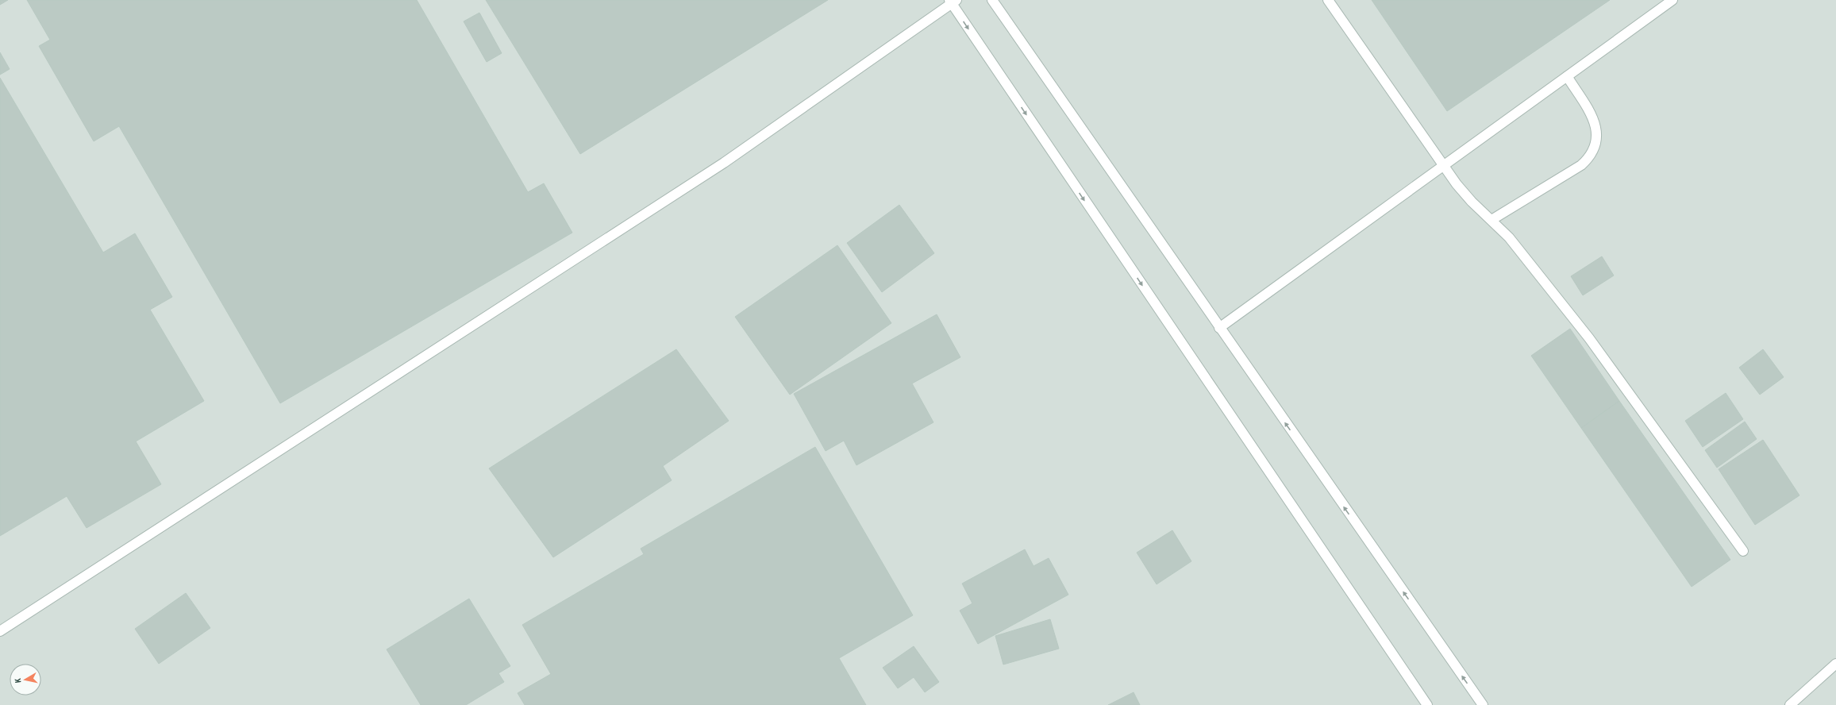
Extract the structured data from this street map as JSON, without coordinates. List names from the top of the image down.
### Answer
{
  "north": "left"
}
